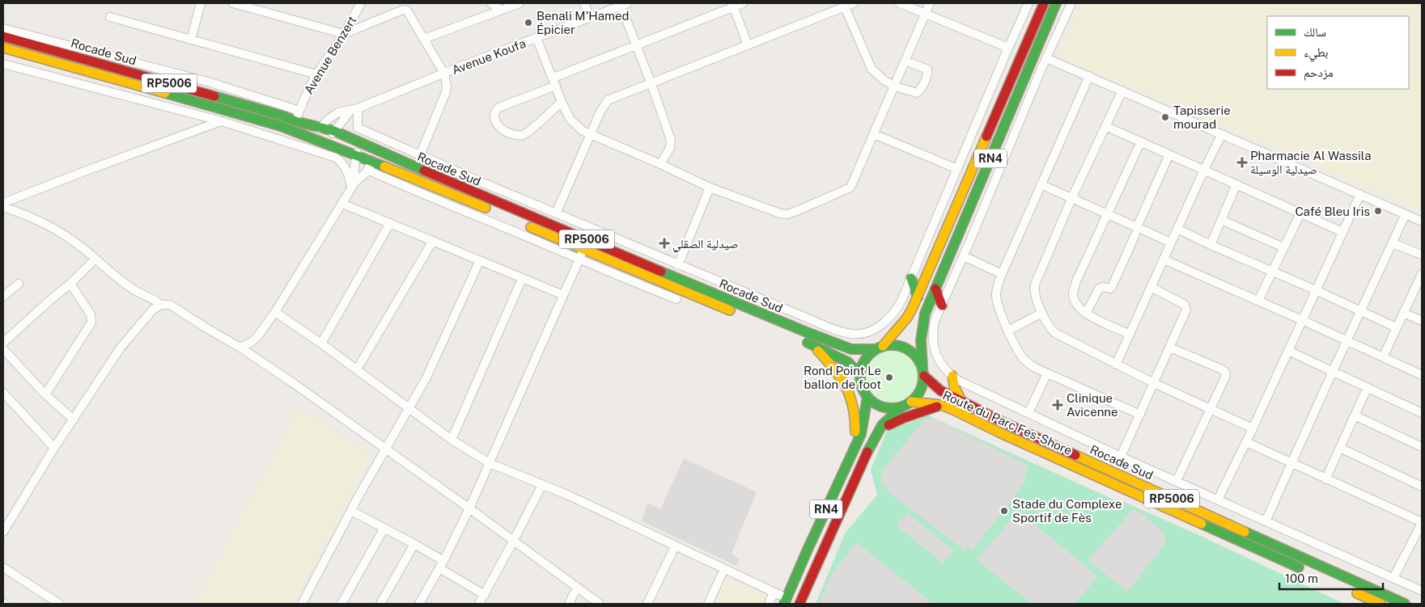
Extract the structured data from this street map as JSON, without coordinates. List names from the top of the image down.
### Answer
{
  "streets": {
    "main road": [
      "Rocade Sud",
      "RP5006",
      "RN4",
      "Route du Parc Fes-Shore"
    ],
    "street": ["Avenue Benzert", "Avenue Koufa"]
  },
  "crossings": [
    ["Rocade Sud", "Avenue Benzert"],
    ["Rocade Sud", "Avenue Koufa"],
    ["Rocade Sud", "RN4"],
    ["Rocade Sud", "Route du Parc Fes-Shore"],
    ["RN4", "Route du Parc Fes-Shore"]
  ],
  "places": {
    "other": [
      "Benali M'Hamed Épicier",
      "Tapisserie mourad",
      "Café Bleu Iris",
      "Rond Point Le ballon de foot",
      "Stade du Complexe Sportif de Fès"
    ],
    "health": ["Pharmacie Al Wassila صيدلية الوسيلة", "صيدلية الصقلي", "Clinique Avicenne"]
  },
  "legend": ["سالك", "بطيء", "مزدحم"],
  "scale_bar": "100 m"
}
